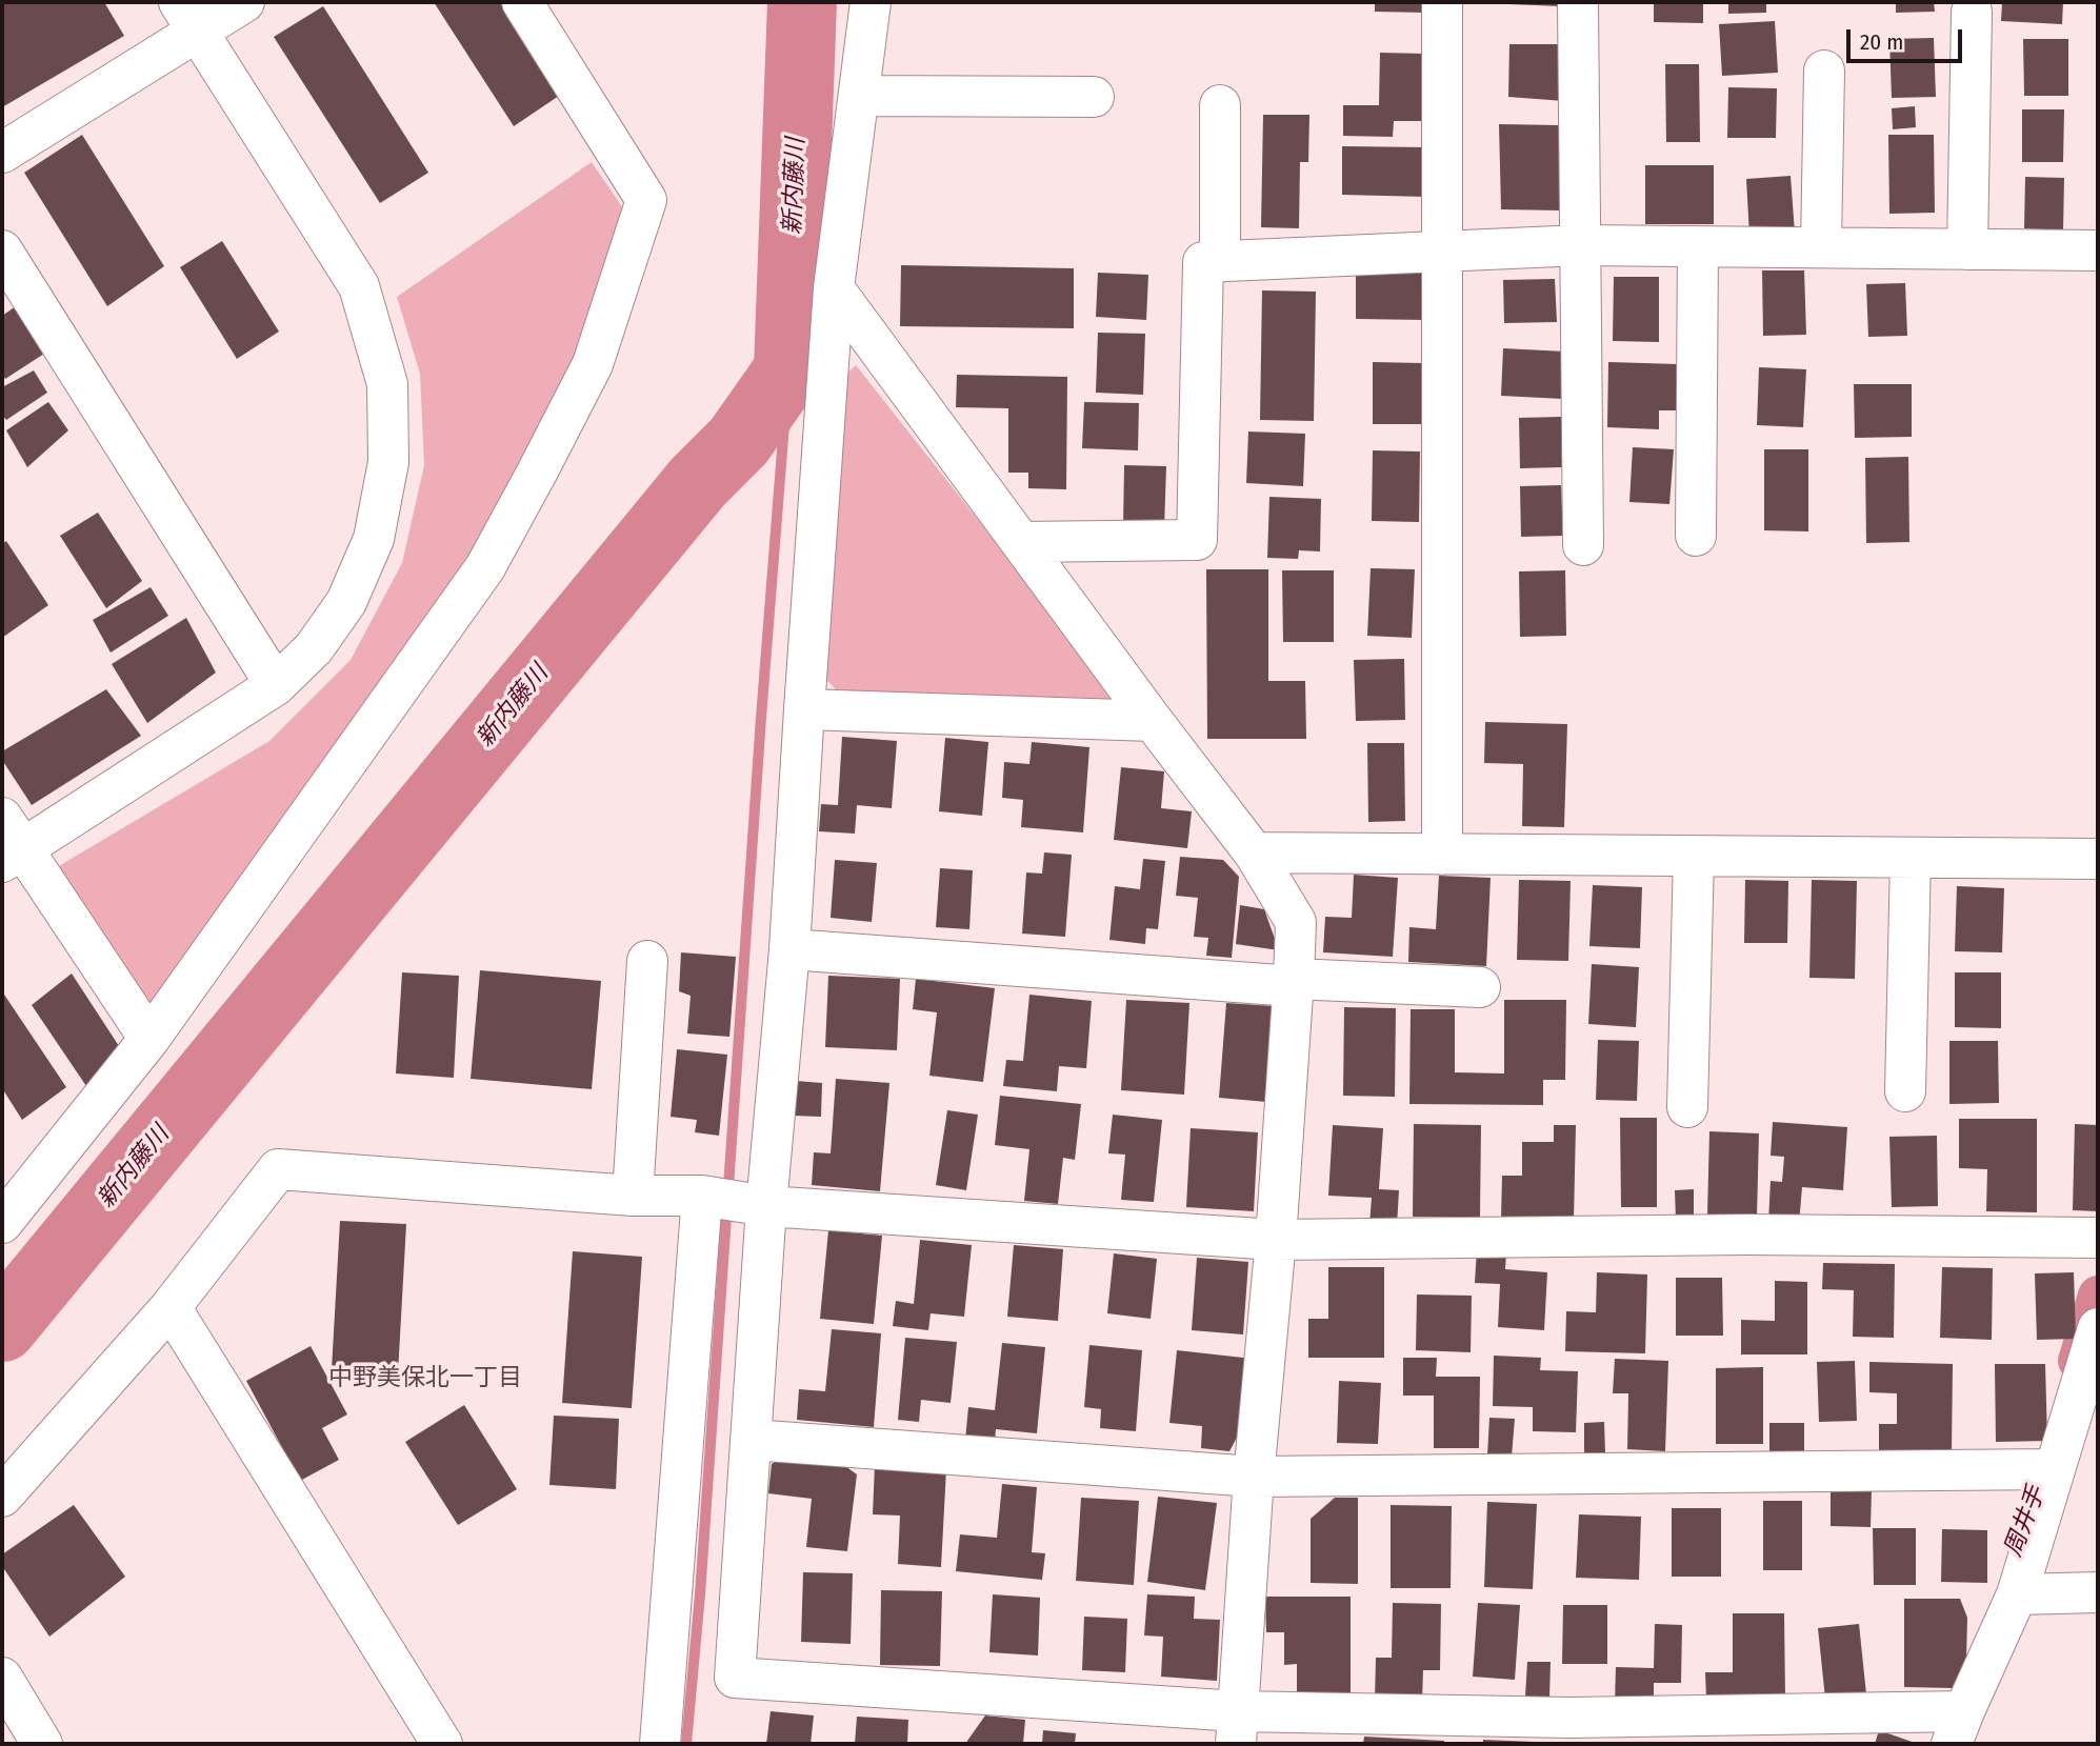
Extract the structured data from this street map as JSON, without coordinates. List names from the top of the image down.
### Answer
{
  "districts": ["中野美保北一丁目"],
  "water": ["新内藤川", "周井手"],
  "scale_bar": "20 m"
}
